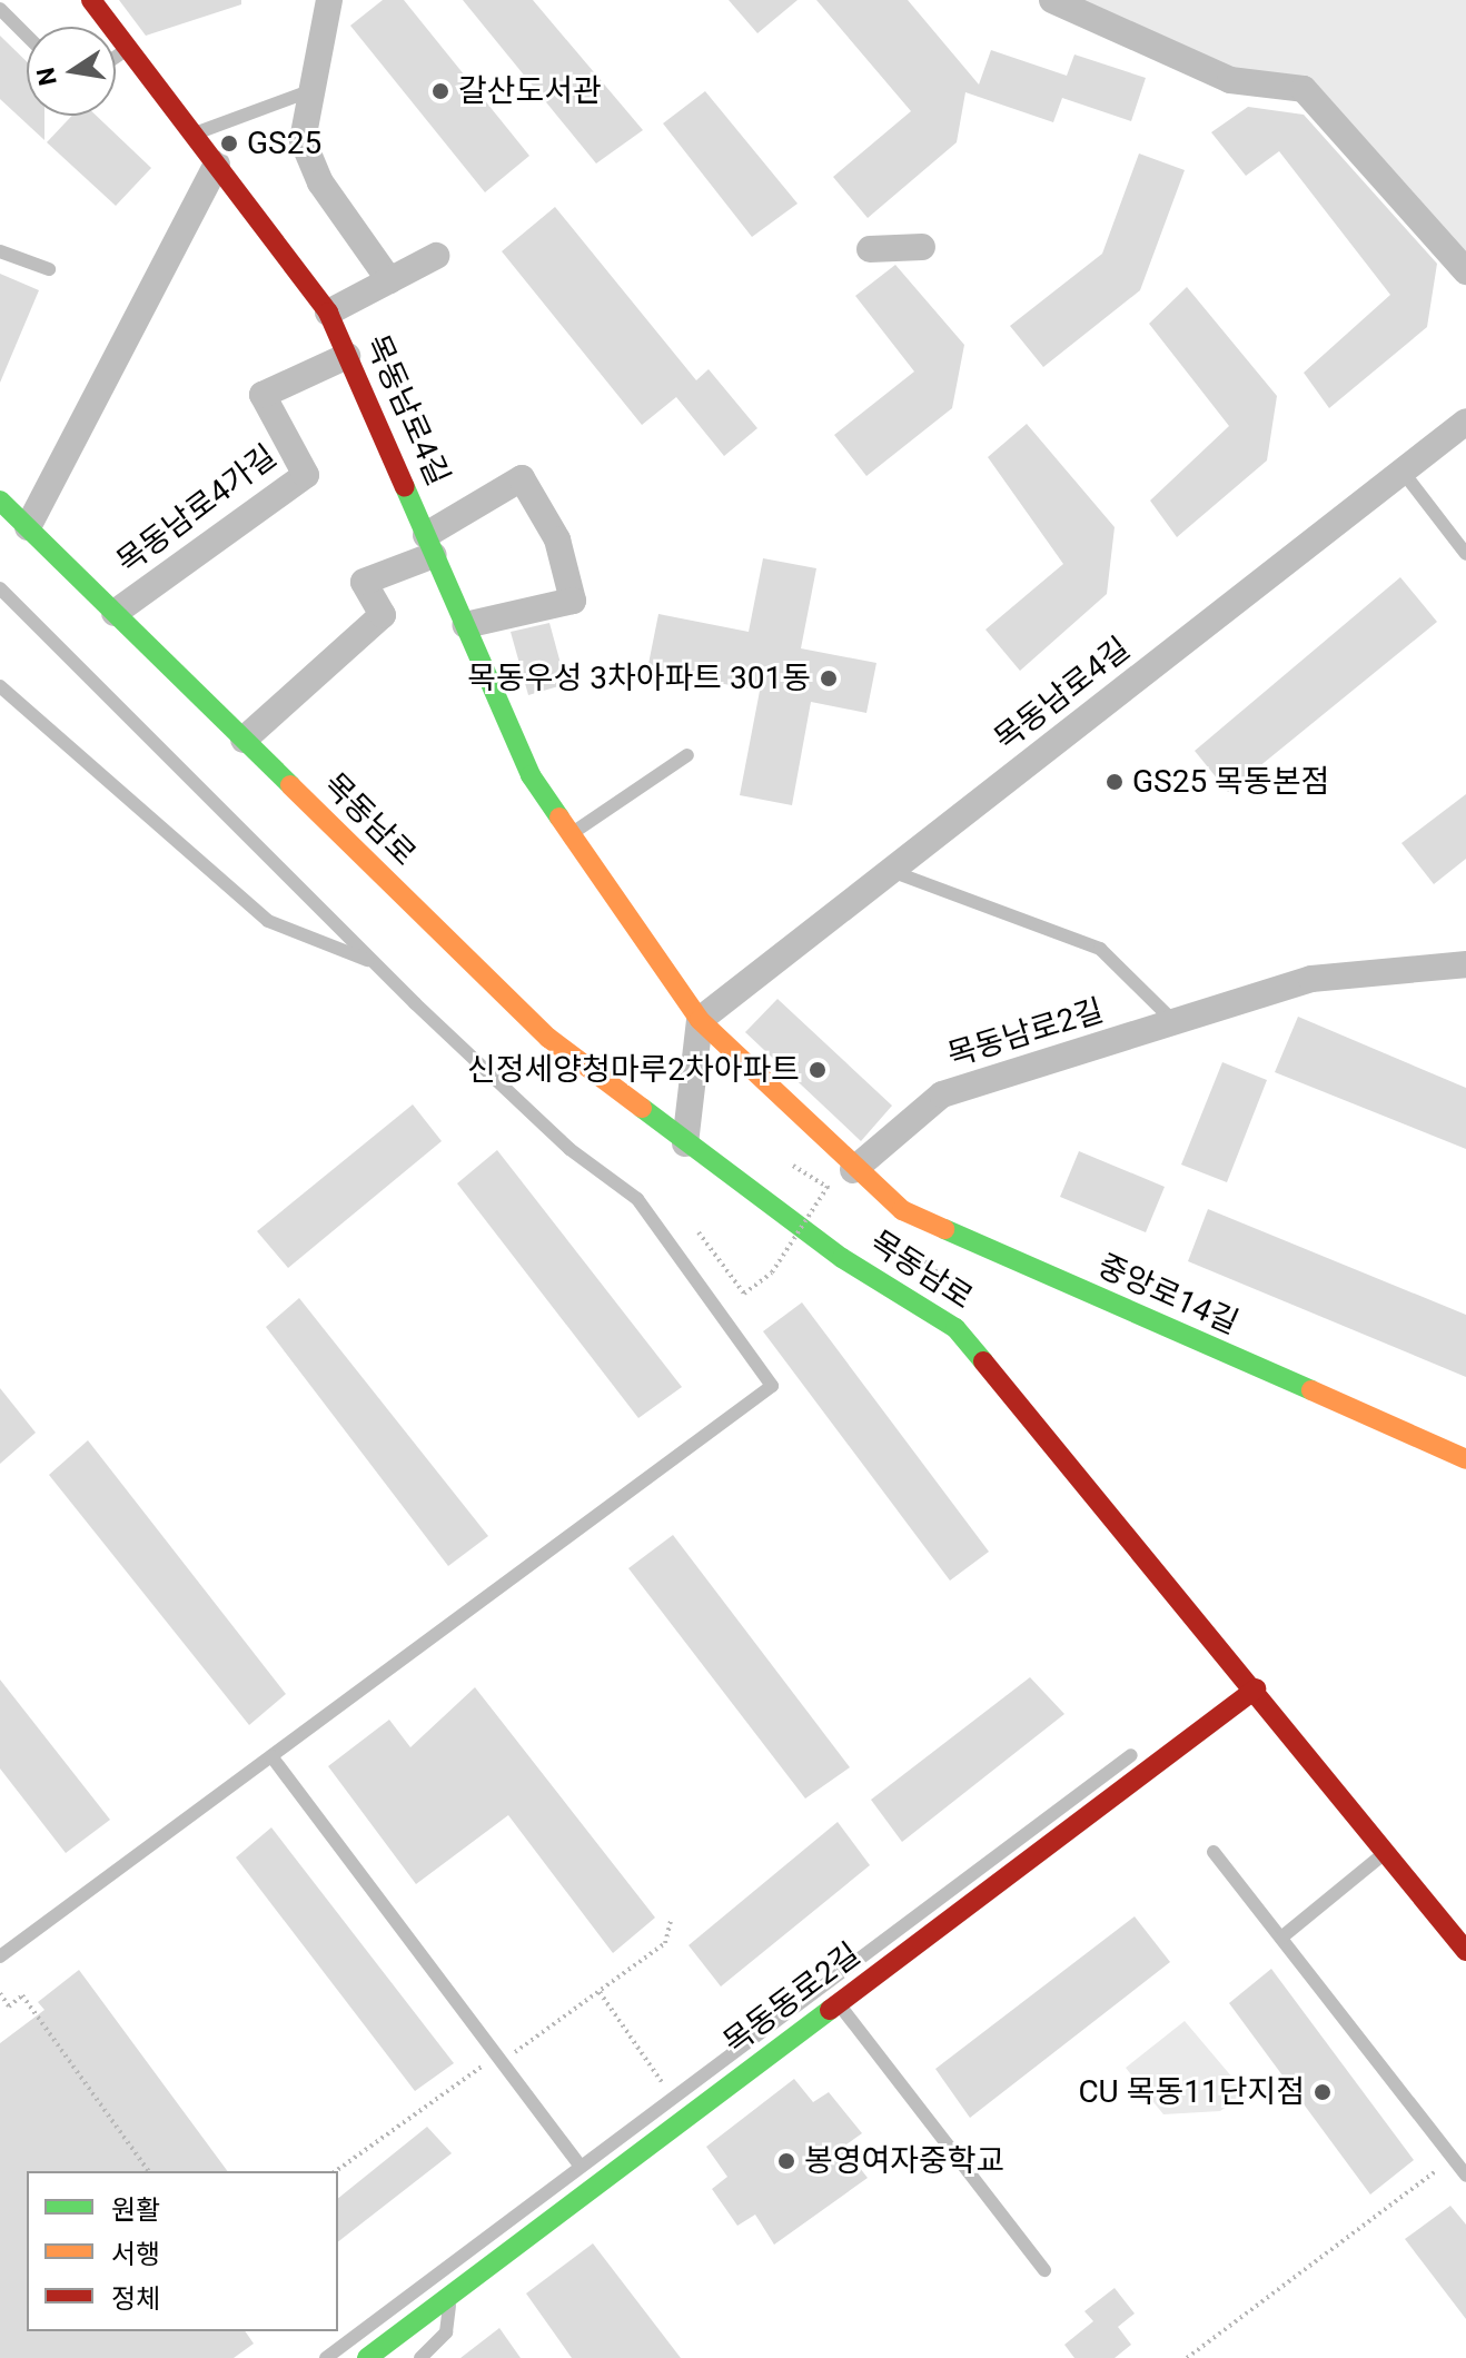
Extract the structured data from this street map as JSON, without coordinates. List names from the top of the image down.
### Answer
{
  "streets": {
    "street": [
      "목동남로4길",
      "목동남로4가길",
      "목동남로",
      "목동남로2길",
      "중앙로14길",
      "목동동로2길"
    ]
  },
  "crossings": [
    ["목동남로4길", "목동남로4가길"],
    ["목동남로4길", "목동남로2길"],
    ["목동남로4길", "중앙로14길"],
    ["목동남로4가길", "목동남로"],
    ["목동남로", "목동동로2길"],
    ["목동남로2길", "중앙로14길"]
  ],
  "places": [
    "갈산도서관",
    "GS25",
    "목동우성 3차아파트 301동",
    "GS25 목동본점",
    "신정세양청마루2차아파트",
    "CU 목동11단지점",
    "봉영여자중학교"
  ],
  "legend": ["원활", "서행", "정체"],
  "north": "left"
}
